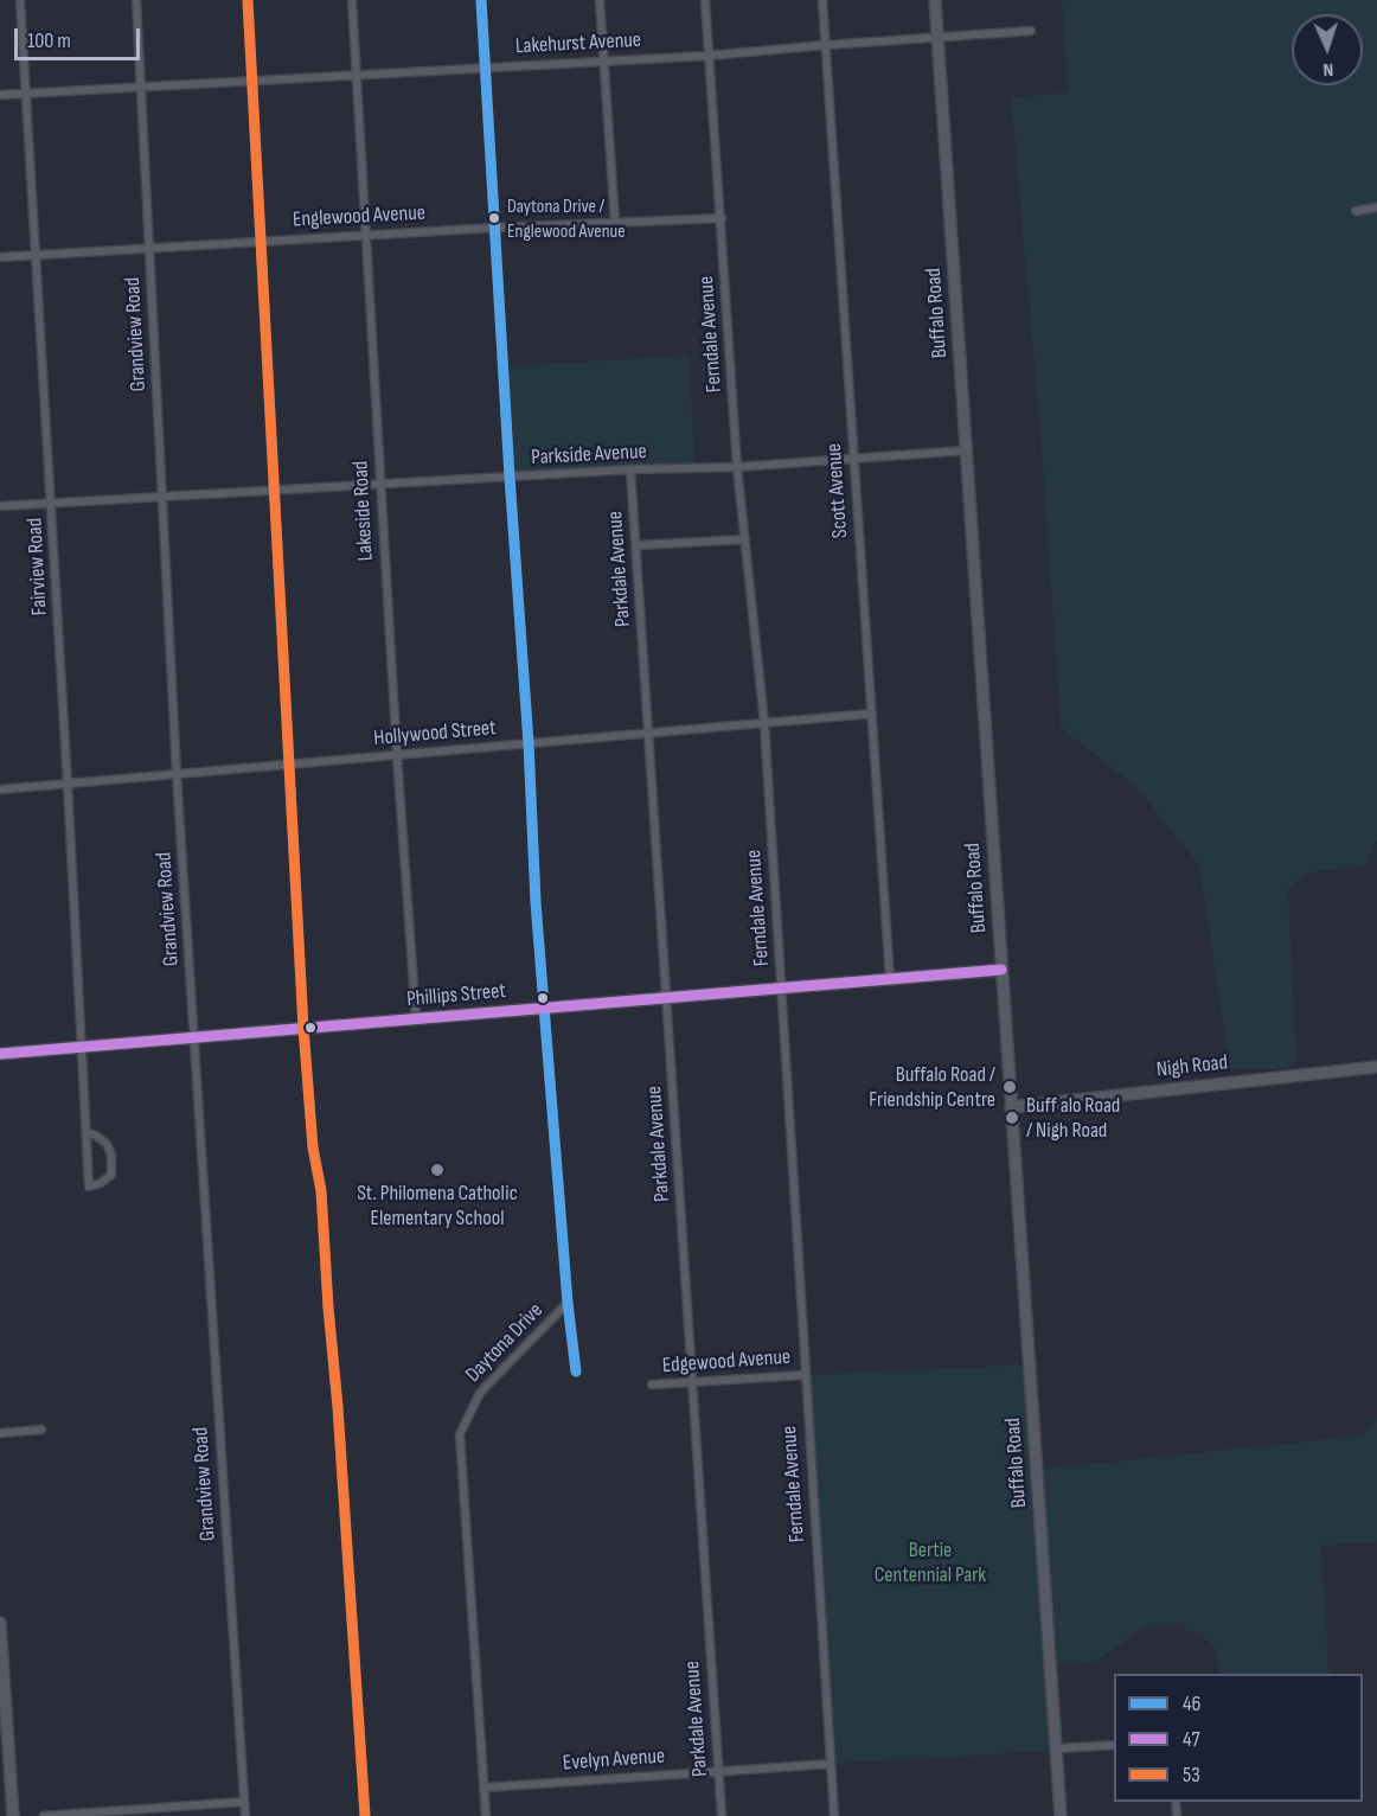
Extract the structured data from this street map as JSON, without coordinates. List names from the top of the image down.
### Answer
{
  "streets": {
    "street": [
      "Lakehurst Avenue",
      "Englewood Avenue",
      "Buffalo Road",
      "Grandview Road",
      "Ferndale Avenue",
      "Parkside Avenue",
      "Scott Avenue",
      "Lakeside Road",
      "Fairview Road",
      "Parkdale Avenue",
      "Hollywood Street",
      "Phillips Street",
      "Nigh Road",
      "Daytona Drive",
      "Edgewood Avenue",
      "Evelyn Avenue"
    ]
  },
  "crossings": [
    ["Lakehurst Avenue", "Buffalo Road"],
    ["Lakehurst Avenue", "Grandview Road"],
    ["Lakehurst Avenue", "Ferndale Avenue"],
    ["Lakehurst Avenue", "Scott Avenue"],
    ["Lakehurst Avenue", "Lakeside Road"],
    ["Lakehurst Avenue", "Fairview Road"],
    ["Lakehurst Avenue", "Daytona Drive"],
    ["Englewood Avenue", "Grandview Road"],
    ["Englewood Avenue", "Ferndale Avenue"],
    ["Englewood Avenue", "Lakeside Road"],
    ["Englewood Avenue", "Fairview Road"],
    ["Englewood Avenue", "Daytona Drive"],
    ["Buffalo Road", "Parkside Avenue"],
    ["Buffalo Road", "Phillips Street"],
    ["Buffalo Road", "Nigh Road"],
    ["Grandview Road", "Parkside Avenue"],
    ["Grandview Road", "Hollywood Street"],
    ["Grandview Road", "Phillips Street"],
    ["Ferndale Avenue", "Parkside Avenue"],
    ["Ferndale Avenue", "Hollywood Street"],
    ["Ferndale Avenue", "Phillips Street"],
    ["Ferndale Avenue", "Edgewood Avenue"],
    ["Ferndale Avenue", "Evelyn Avenue"],
    ["Parkside Avenue", "Scott Avenue"],
    ["Parkside Avenue", "Lakeside Road"],
    ["Parkside Avenue", "Fairview Road"],
    ["Parkside Avenue", "Parkdale Avenue"],
    ["Parkside Avenue", "Daytona Drive"],
    ["Scott Avenue", "Hollywood Street"],
    ["Scott Avenue", "Phillips Street"],
    ["Lakeside Road", "Hollywood Street"],
    ["Lakeside Road", "Phillips Street"],
    ["Fairview Road", "Hollywood Street"],
    ["Fairview Road", "Phillips Street"],
    ["Parkdale Avenue", "Hollywood Street"],
    ["Parkdale Avenue", "Phillips Street"],
    ["Parkdale Avenue", "Edgewood Avenue"],
    ["Parkdale Avenue", "Evelyn Avenue"],
    ["Hollywood Street", "Daytona Drive"],
    ["Phillips Street", "Daytona Drive"],
    ["Daytona Drive", "Evelyn Avenue"]
  ],
  "parks": ["Bertie Centennial Park"],
  "places": [
    "Daytona Drive / Englewood Avenue",
    "Buffalo Road / Friendship Centre",
    "Buff alo Road / Nigh Road",
    "St. Philomena Catholic Elementary School"
  ],
  "lines": ["transit line 46", "transit line 53", "transit line 47"],
  "legend": ["46", "47", "53"],
  "scale_bar": "100 m",
  "north": "bottom"
}
